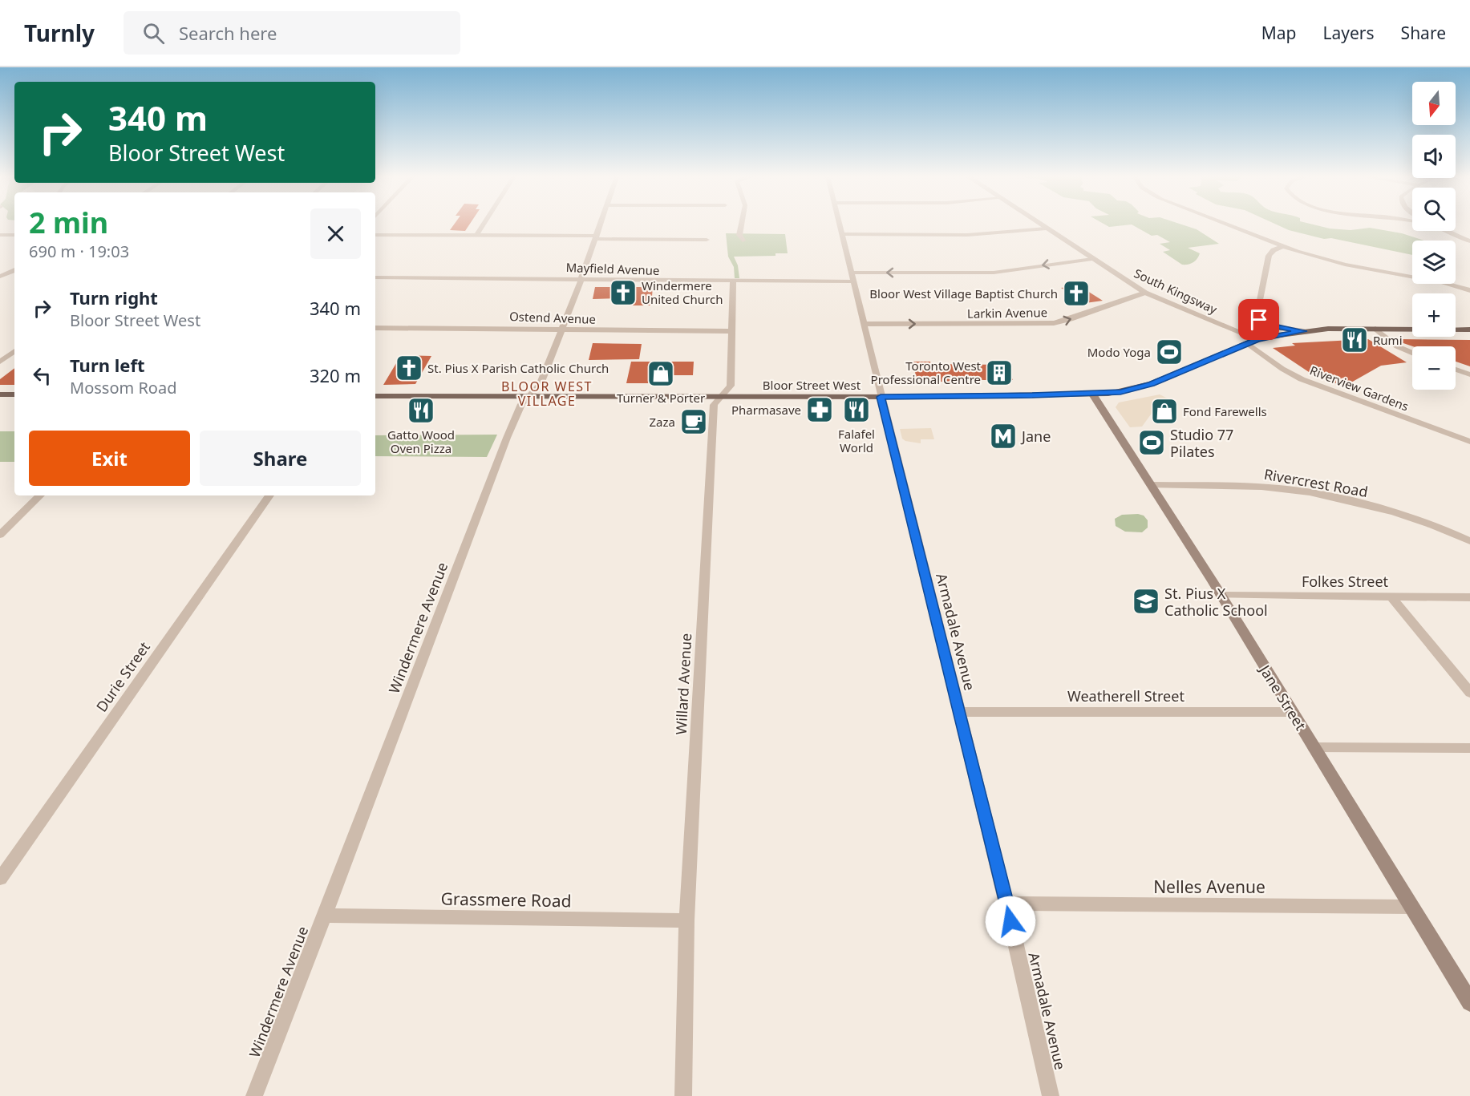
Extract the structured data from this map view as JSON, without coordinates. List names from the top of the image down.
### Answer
{
  "streets": {
    "main road": ["Bloor Street West", "Jane Street"],
    "street": [
      "Mayfield Avenue",
      "South Kingsway",
      "Larkin Avenue",
      "Ostend Avenue",
      "Riverview Gardens",
      "Rivercrest Road",
      "Folkes Street",
      "Windermere Avenue",
      "Armadale Avenue",
      "Durie Street",
      "Willard Avenue",
      "Weatherell Street",
      "Nelles Avenue",
      "Grassmere Road"
    ]
  },
  "crossings": [
    ["Mayfield Avenue", "Windermere Avenue"],
    ["Mayfield Avenue", "Armadale Avenue"],
    ["Mayfield Avenue", "Willard Avenue"],
    ["South Kingsway", "Larkin Avenue"],
    ["South Kingsway", "Bloor Street West"],
    ["Larkin Avenue", "Armadale Avenue"],
    ["Ostend Avenue", "Windermere Avenue"],
    ["Ostend Avenue", "Willard Avenue"],
    ["Bloor Street West", "Riverview Gardens"],
    ["Bloor Street West", "Windermere Avenue"],
    ["Bloor Street West", "Armadale Avenue"],
    ["Bloor Street West", "Willard Avenue"],
    ["Bloor Street West", "Jane Street"],
    ["Rivercrest Road", "Jane Street"],
    ["Folkes Street", "Jane Street"],
    ["Windermere Avenue", "Grassmere Road"],
    ["Armadale Avenue", "Weatherell Street"],
    ["Armadale Avenue", "Nelles Avenue"],
    ["Willard Avenue", "Grassmere Road"],
    ["Weatherell Street", "Jane Street"],
    ["Jane Street", "Nelles Avenue"]
  ],
  "districts": ["BLOOR WEST VILLAGE"],
  "places": {
    "church": ["Windermere United Church", "Bloor West Village Baptist Church", "St. Pius X Parish Catholic Church"],
    "restaurant": ["Rumi", "Falafel World", "Gatto Wood Oven Pizza"],
    "sports": ["Modo Yoga", "Studio 77 Pilates"],
    "building": ["Toronto West Professional Centre"],
    "shop": ["Turner & Porter", "Fond Farewells"],
    "pharmacy": ["Pharmasave"],
    "cafe": ["Zaza"],
    "metro station": ["Jane"],
    "school or university": ["St. Pius X Catholic School"]
  },
  "north": "bottom",
  "page": {
    "header": "Turnly",
    "search": "Search here",
    "nav": ["Map", "Layers", "Share"],
    "map_buttons": ["+", "−"],
    "turn": ["340 m", "Bloor Street West"],
    "heading": ["2 min", "690 m · 19:03"],
    "list": [
      {
        "name": "Turn right",
        "note": "Bloor Street West",
        "value": "340 m"
      },
      {
        "name": "Turn left",
        "note": "Mossom Road",
        "value": "320 m"
      }
    ],
    "buttons": ["Exit", "Share"]
  }
}
